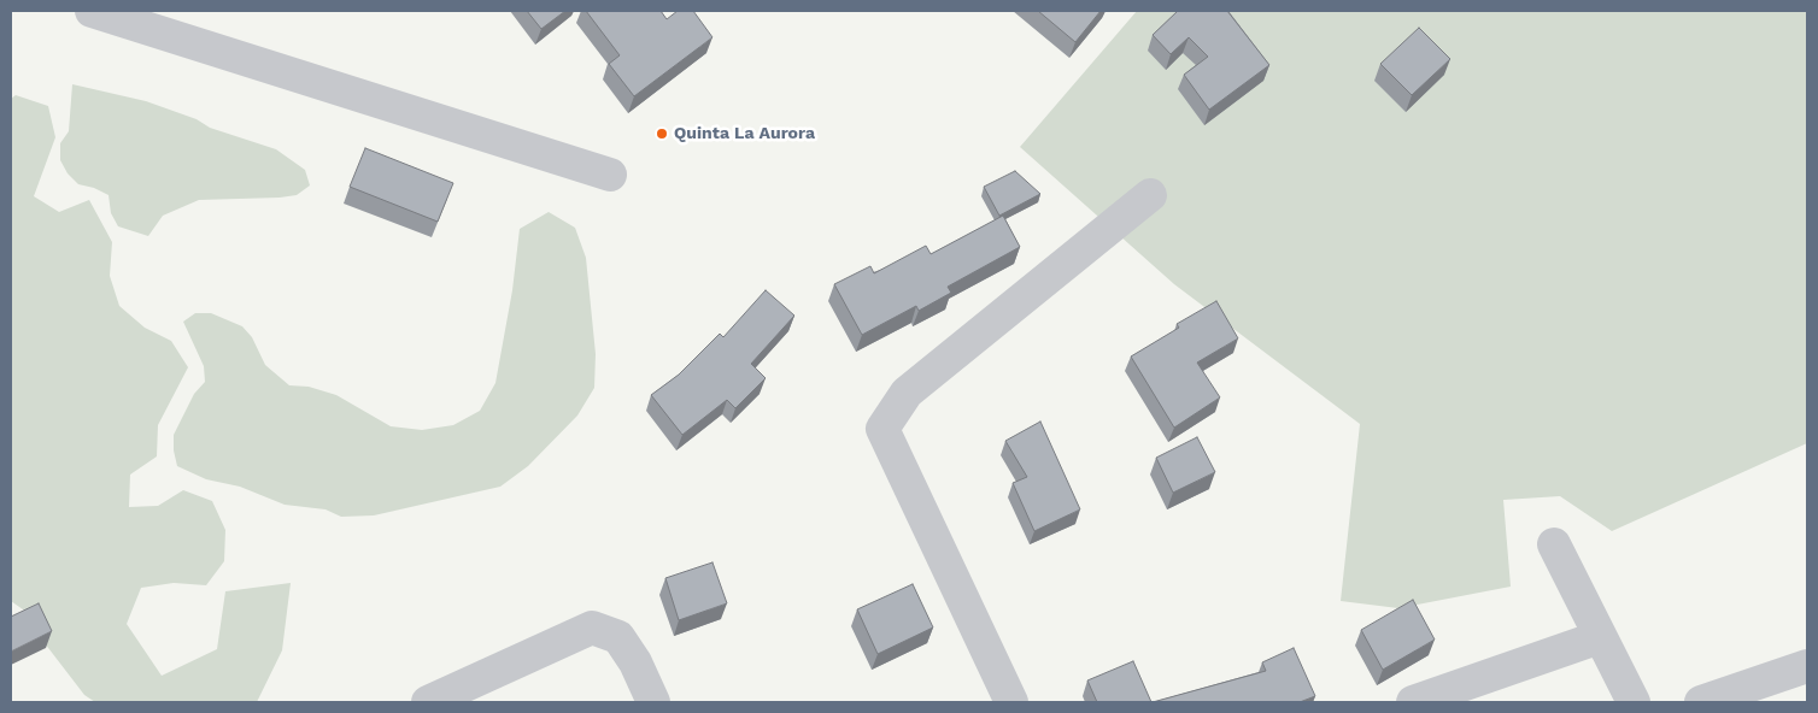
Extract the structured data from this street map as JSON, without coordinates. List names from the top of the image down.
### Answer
{
  "places": ["Quinta La Aurora"]
}
